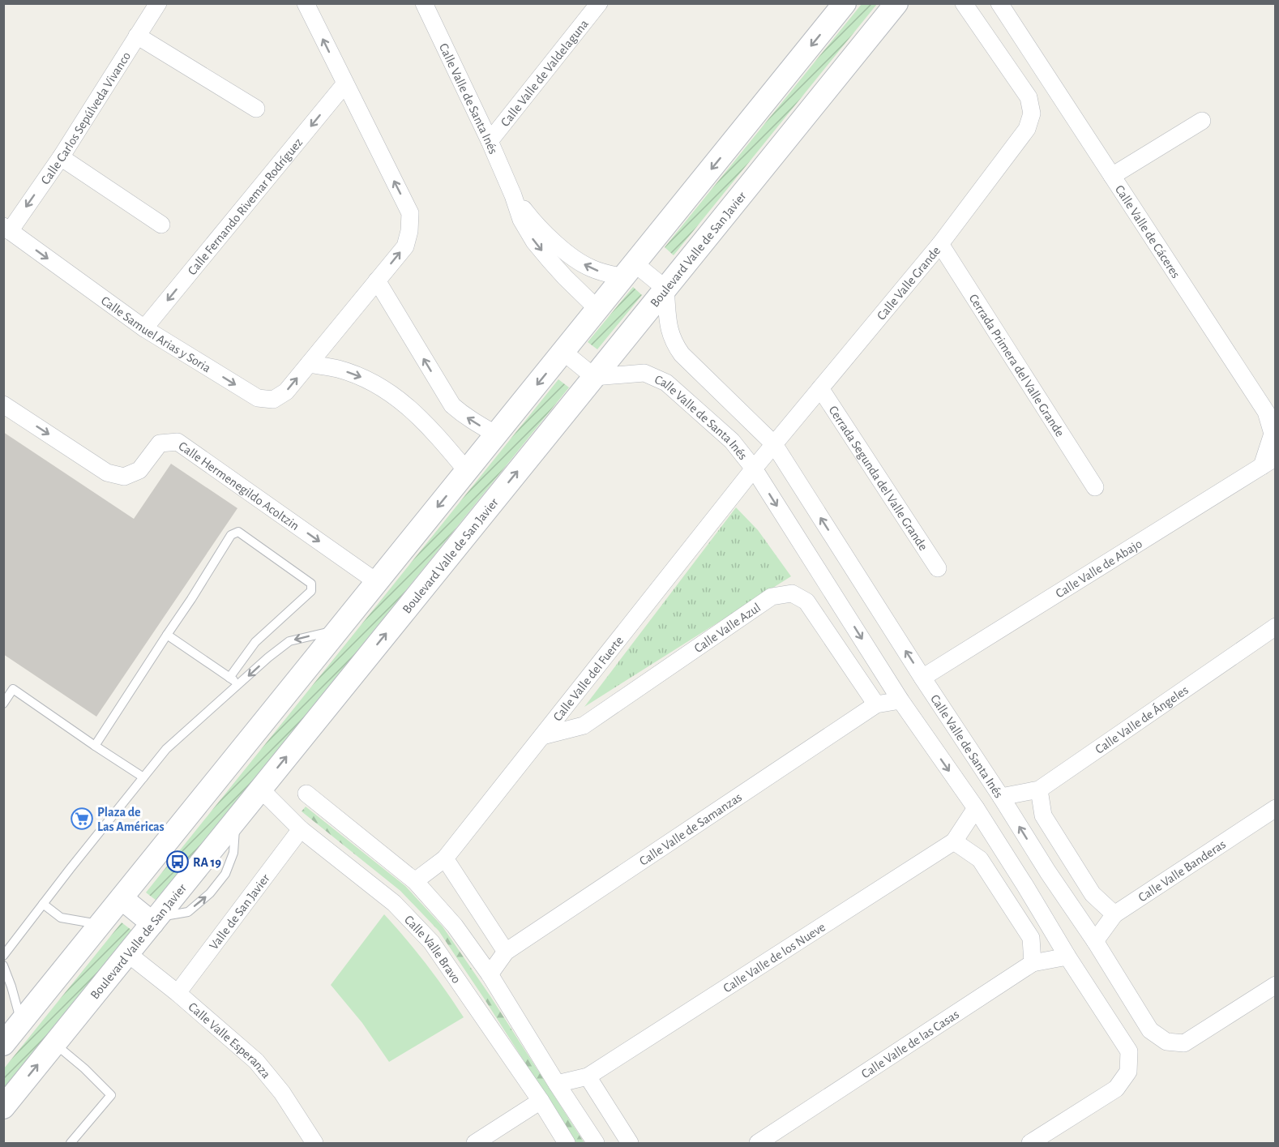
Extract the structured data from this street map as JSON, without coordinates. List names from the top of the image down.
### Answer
{
  "streets": {
    "main road": ["Boulevard Valle de San Javier"],
    "street": [
      "Calle Valle de Valdelaguna",
      "Calle Valle de Santa Inés",
      "Calle Carlos Sepúlveda Vivanco",
      "Calle Fernando Rivemar Rodríguez",
      "Calle Valle de Cáceres",
      "Calle Valle Grande",
      "Calle Samuel Arias y Soria",
      "Cerrada Primera del Valle Grande",
      "Cerrada Segunda del Valle Grande",
      "Calle Hermenegildo Acoltzin",
      "Calle Valle de Abajo",
      "Calle Valle Azul",
      "Calle Valle del Fuerte",
      "Calle Valle de Ángeles",
      "Calle Valle de Samanzas",
      "Calle Valle Banderas",
      "Valle de San Javier",
      "Calle Valle Bravo",
      "Calle Valle de los Nueve",
      "Calle Valle Esperanza",
      "Calle Valle de las Casas"
    ]
  },
  "crossings": [
    ["Calle Valle de Valdelaguna", "Calle Valle de Santa Inés"],
    ["Calle Valle de Santa Inés", "Boulevard Valle de San Javier"],
    ["Calle Valle de Santa Inés", "Calle Valle Grande"],
    ["Calle Valle de Santa Inés", "Calle Valle de Abajo"],
    ["Calle Valle de Santa Inés", "Calle Valle del Fuerte"],
    ["Calle Valle de Santa Inés", "Calle Valle de Ángeles"],
    ["Calle Valle de Santa Inés", "Calle Valle de Samanzas"],
    ["Calle Valle de Santa Inés", "Calle Valle Banderas"],
    ["Calle Valle de Santa Inés", "Calle Valle de los Nueve"],
    ["Calle Valle de Santa Inés", "Calle Valle de las Casas"],
    ["Calle Carlos Sepúlveda Vivanco", "Calle Samuel Arias y Soria"],
    ["Calle Fernando Rivemar Rodríguez", "Calle Samuel Arias y Soria"],
    ["Calle Valle de Cáceres", "Calle Valle de Abajo"],
    ["Boulevard Valle de San Javier", "Calle Valle Bravo"],
    ["Boulevard Valle de San Javier", "Calle Valle Esperanza"],
    ["Calle Valle Grande", "Cerrada Primera del Valle Grande"],
    ["Calle Valle Grande", "Cerrada Segunda del Valle Grande"],
    ["Calle Valle Grande", "Calle Valle del Fuerte"],
    ["Calle Valle Azul", "Calle Valle del Fuerte"],
    ["Calle Valle Azul", "Calle Valle de Samanzas"],
    ["Valle de San Javier", "Calle Valle Bravo"],
    ["Valle de San Javier", "Calle Valle Esperanza"]
  ],
  "one_way": ["Calle Fernando Rivemar Rodríguez", "Calle Hermenegildo Acoltzin"],
  "places": {
    "supermarket": ["Plaza de Las Américas"],
    "bus stop": ["RA 19"]
  }
}
